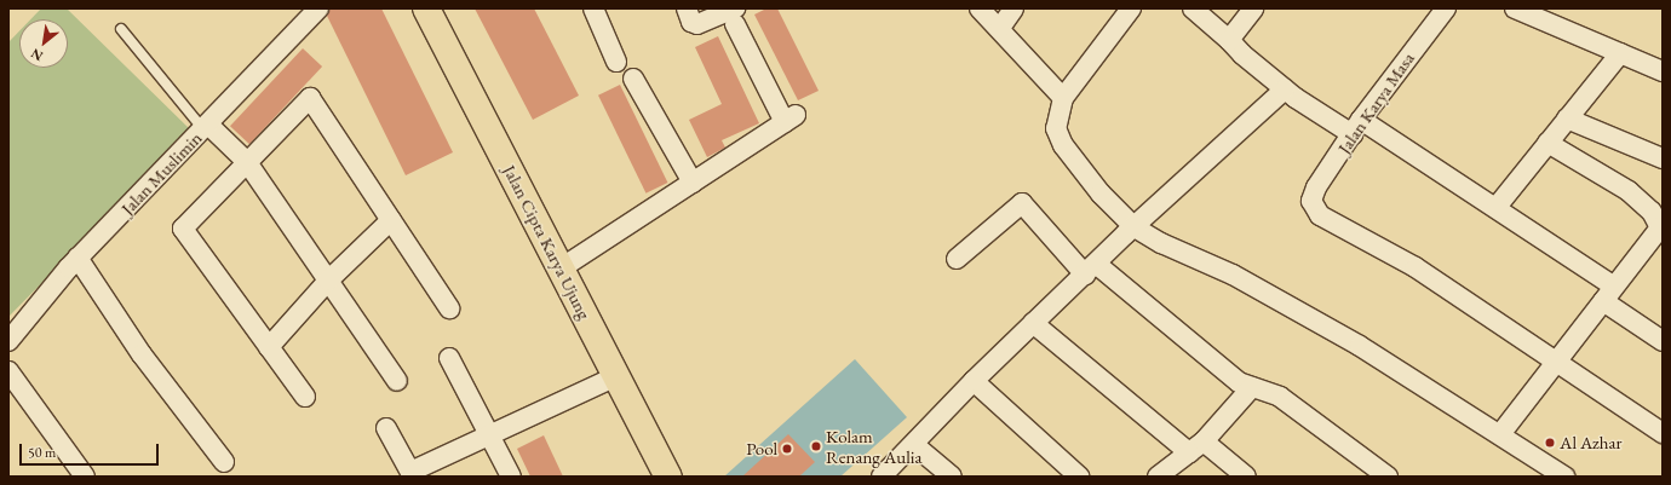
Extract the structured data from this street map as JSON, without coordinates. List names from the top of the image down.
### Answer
{
  "streets": {
    "main road": ["Jalan Cipta Karya Ujung"],
    "street": ["Jalan Karya Masa", "Jalan Muslimin"]
  },
  "places": ["Al Azhar", "Kolam Renang Aulia", "Pool"],
  "scale_bar": "50 m",
  "north": "bottom left"
}
